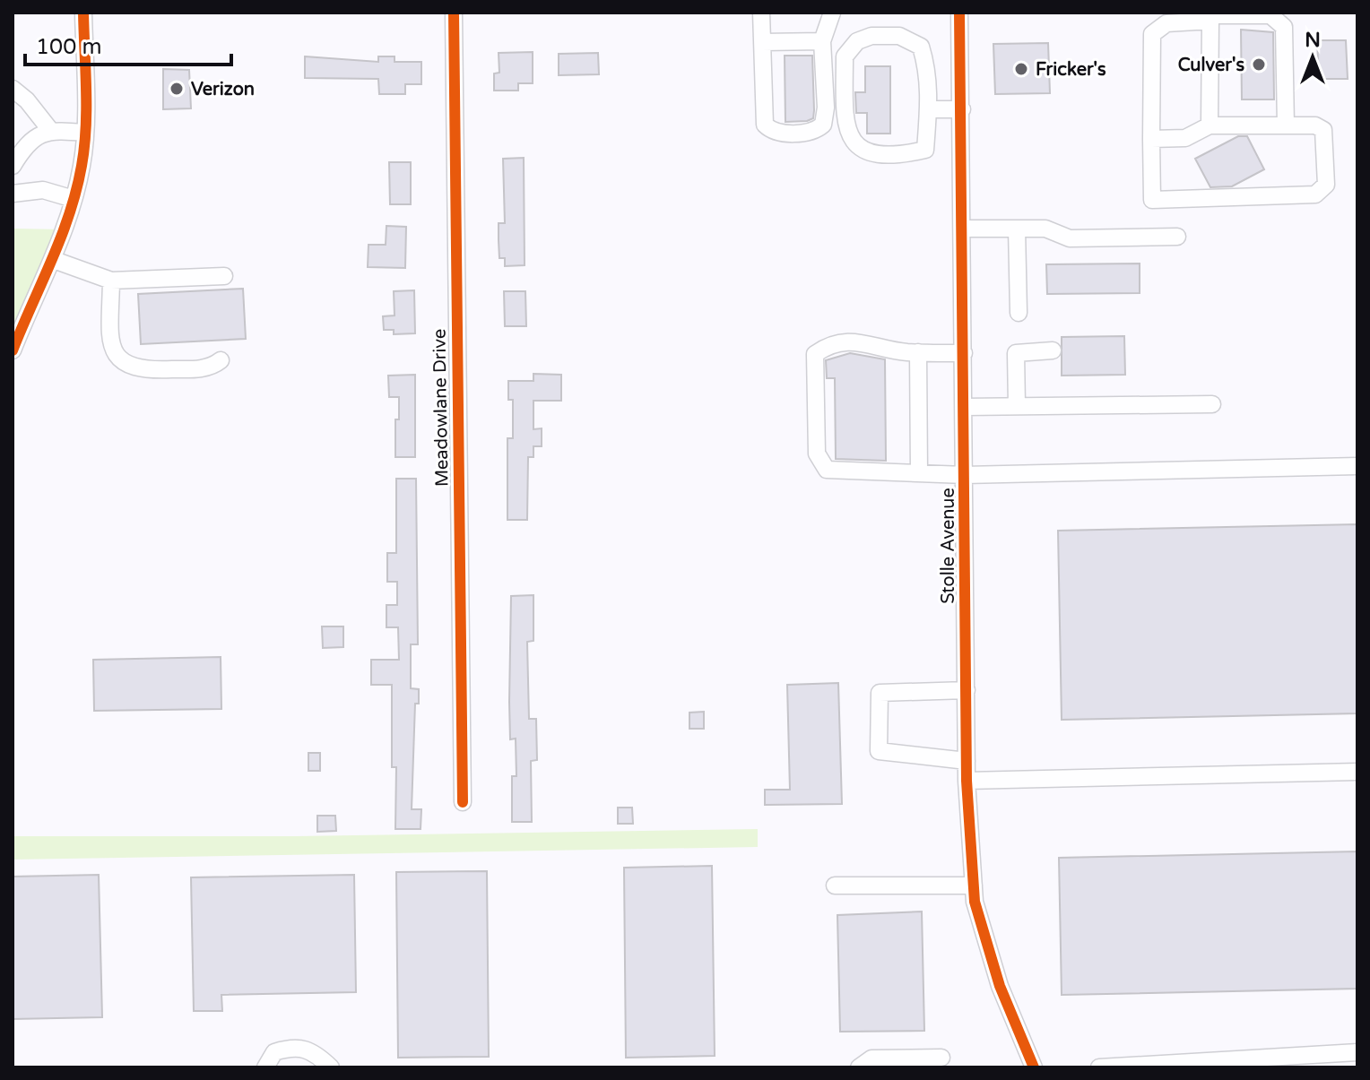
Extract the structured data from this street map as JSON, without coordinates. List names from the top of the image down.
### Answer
{
  "streets": {
    "street": ["Meadowlane Drive", "Stolle Avenue"]
  },
  "places": ["Culver's", "Fricker's", "Verizon"],
  "scale_bar": "100 m",
  "north": "top"
}
